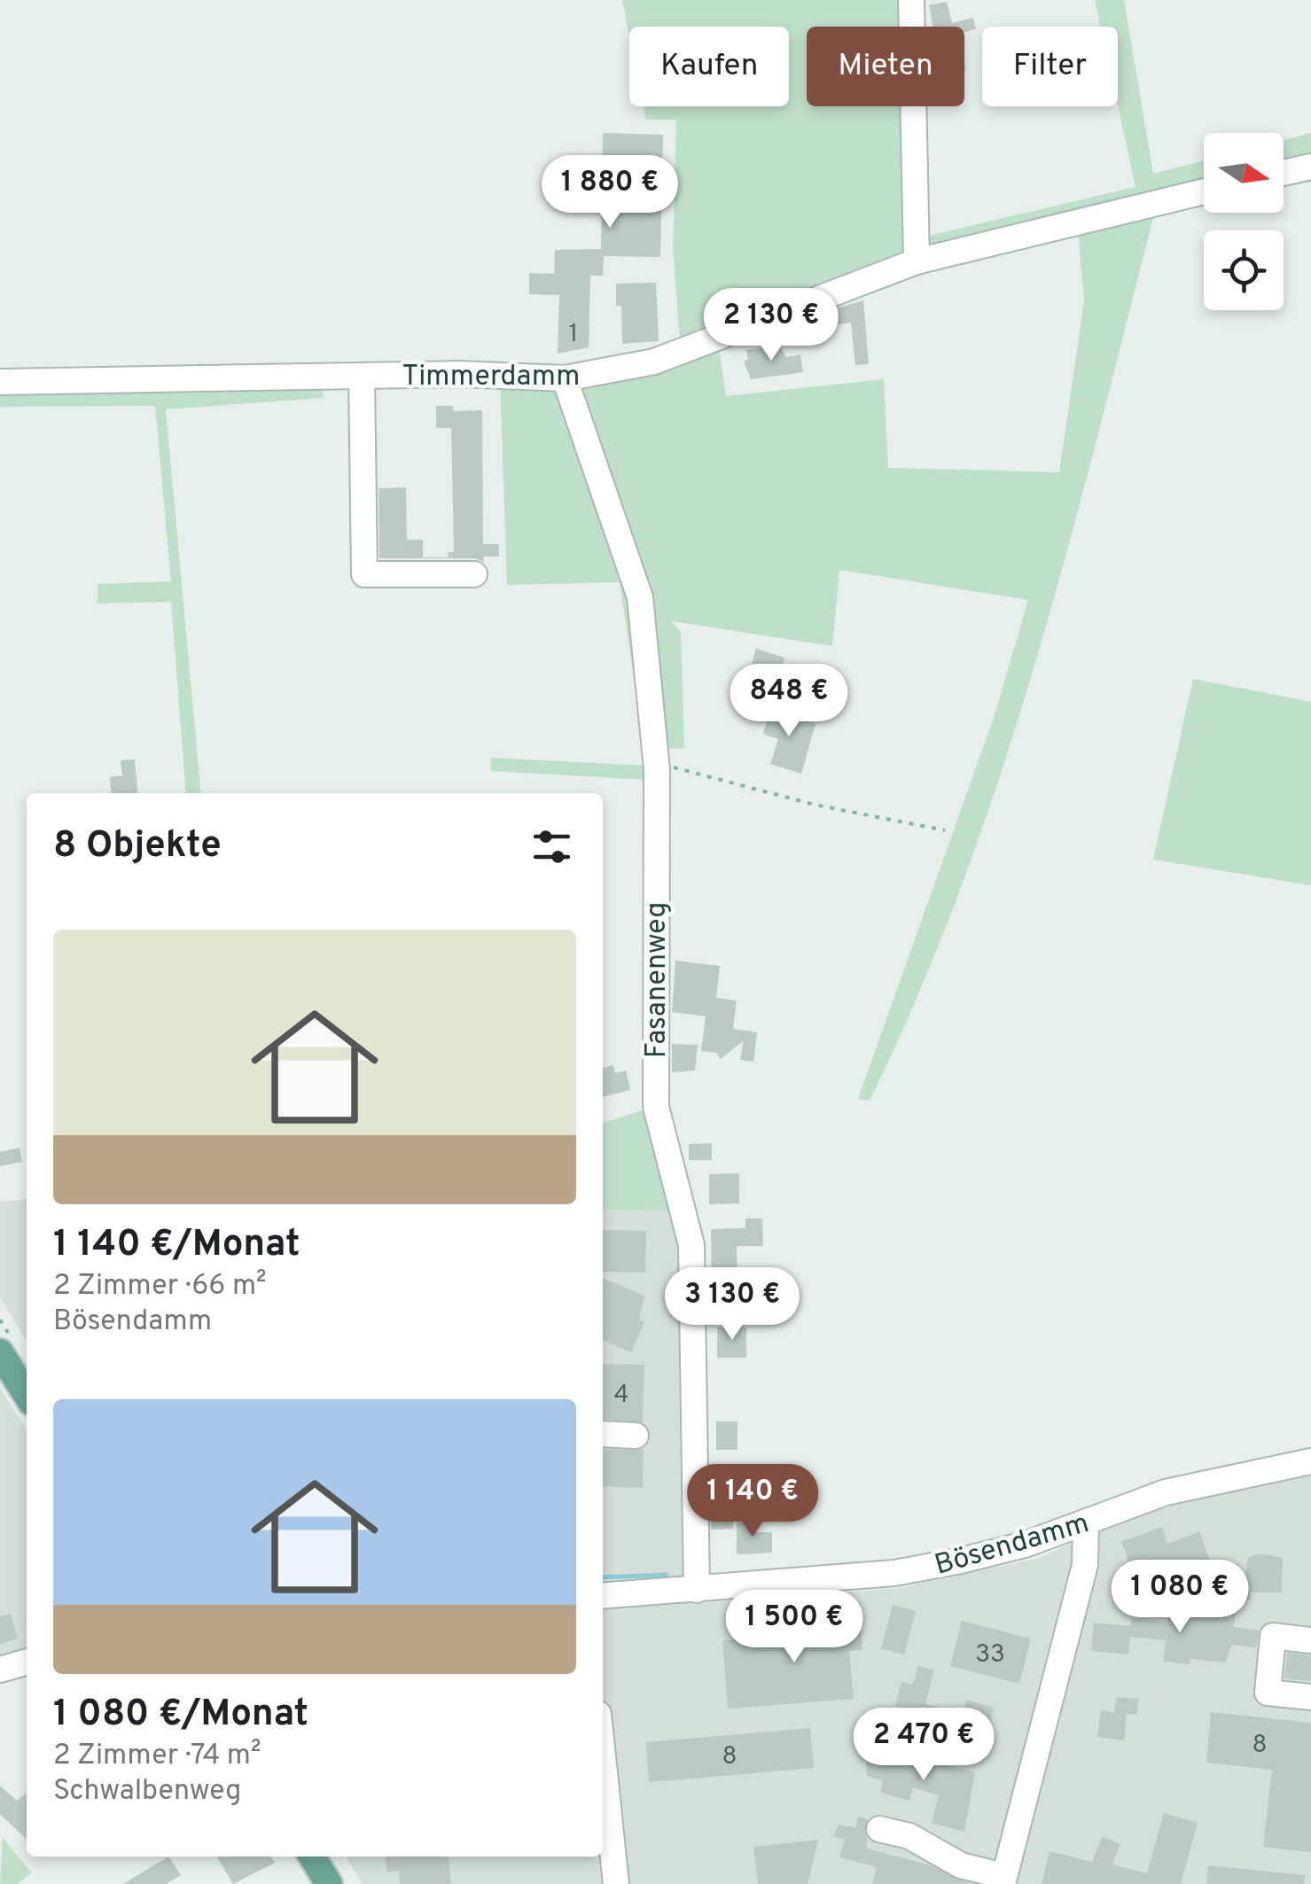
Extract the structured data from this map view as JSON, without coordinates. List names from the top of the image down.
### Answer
{
  "streets": {
    "street": ["Timmerdamm", "Fasanenweg", "Bösendamm"]
  },
  "crossings": [
    ["Timmerdamm", "Fasanenweg"],
    ["Fasanenweg", "Bösendamm"]
  ],
  "house_numbers": [
    "1",
    "4",
    "33",
    "8",
    "8"
  ],
  "north": "right",
  "page": {
    "chip": ["Kaufen", "Mieten", "Filter"],
    "price": [
      "1 880 €",
      "2 130 €",
      "848 €",
      "3 130 €",
      "1 140 €",
      "1 080 €",
      "1 500 €",
      "2 470 €"
    ],
    "heading": "8 Objekte",
    "list": [
      {
        "name": "1 140 €/Monat",
        "note": "2 Zimmer · 66 m² · Bösendamm"
      },
      {
        "name": "1 080 €/Monat",
        "note": "2 Zimmer · 74 m² · Schwalbenweg"
      }
    ]
  }
}
